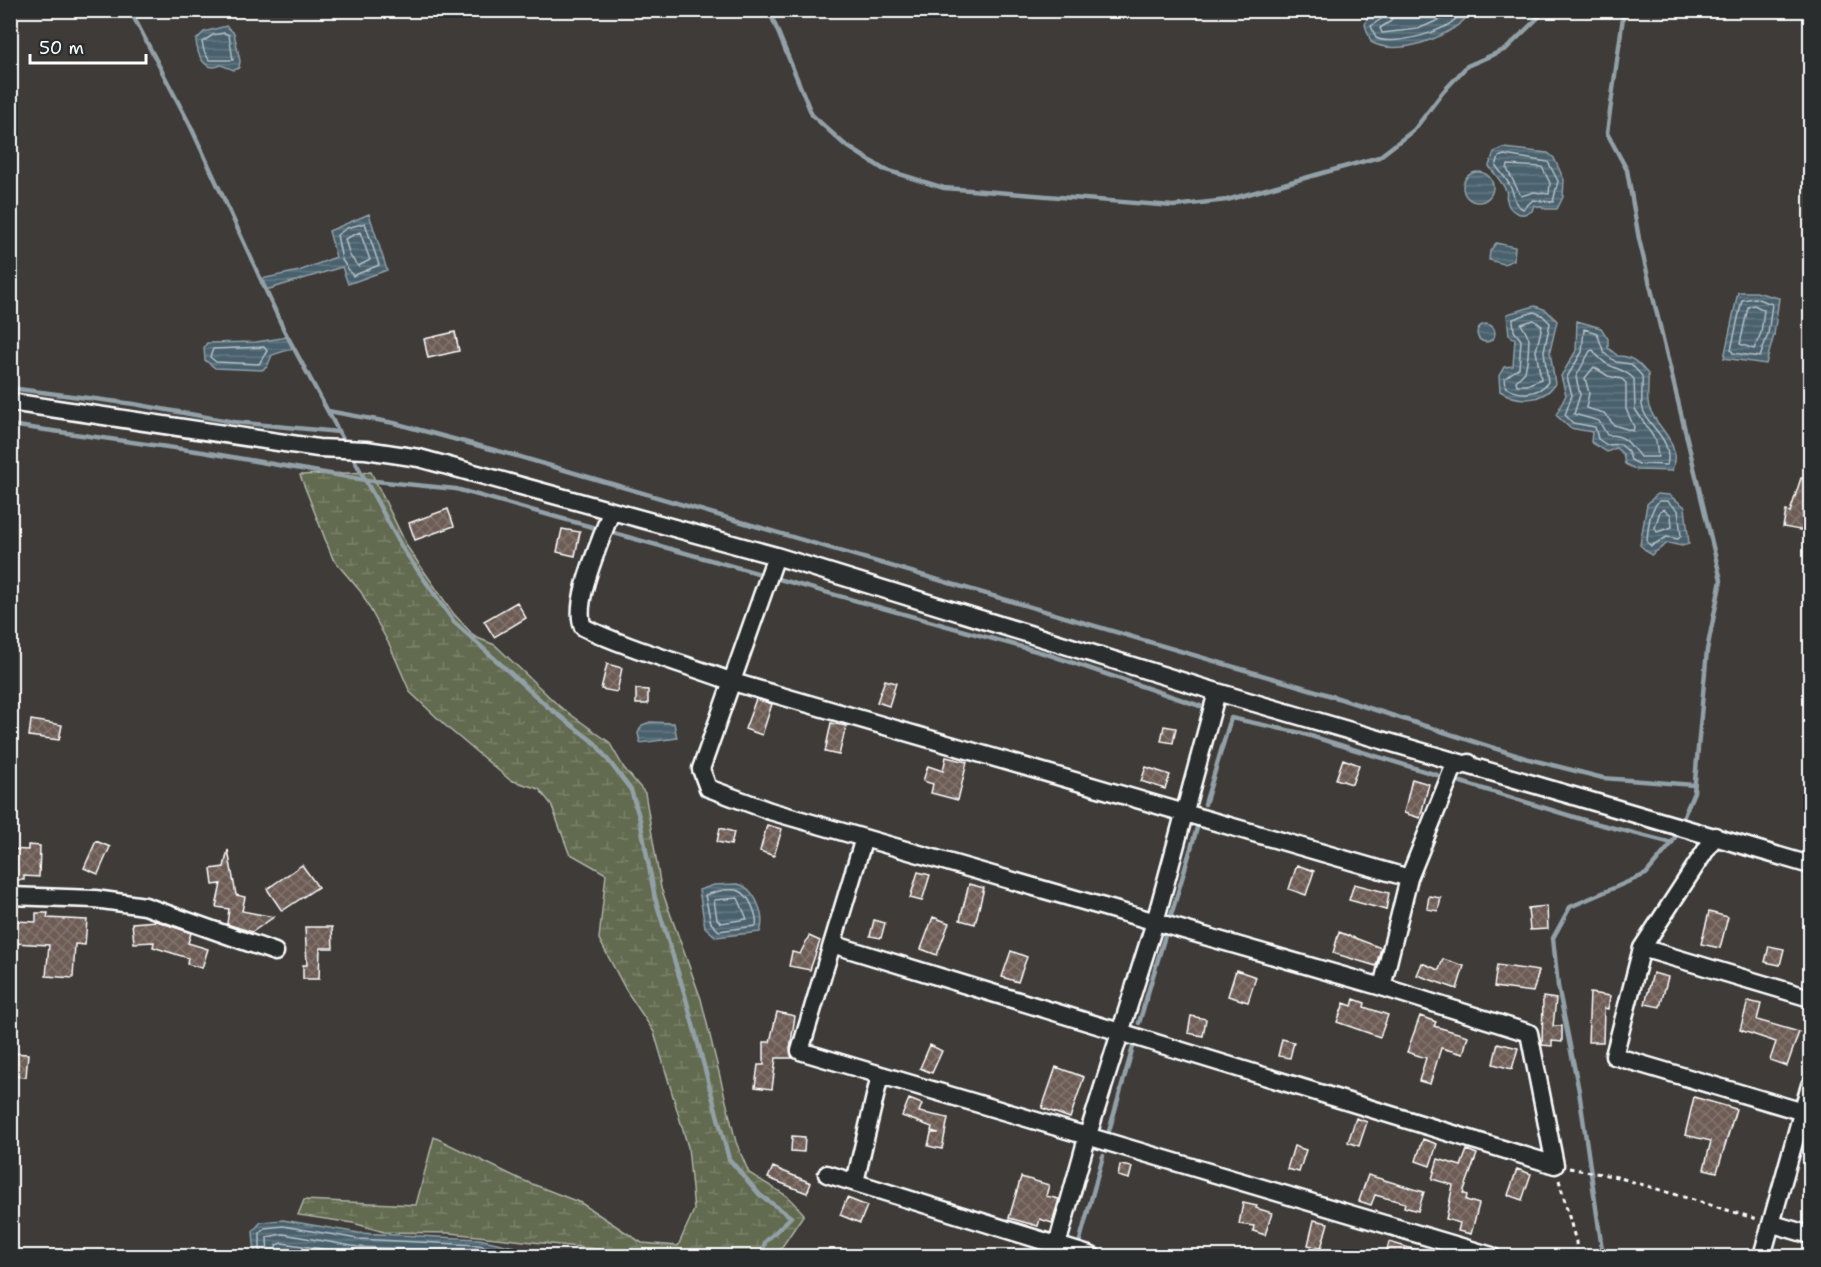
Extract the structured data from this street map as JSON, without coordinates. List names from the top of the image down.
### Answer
{
  "scale_bar": "50 m"
}
